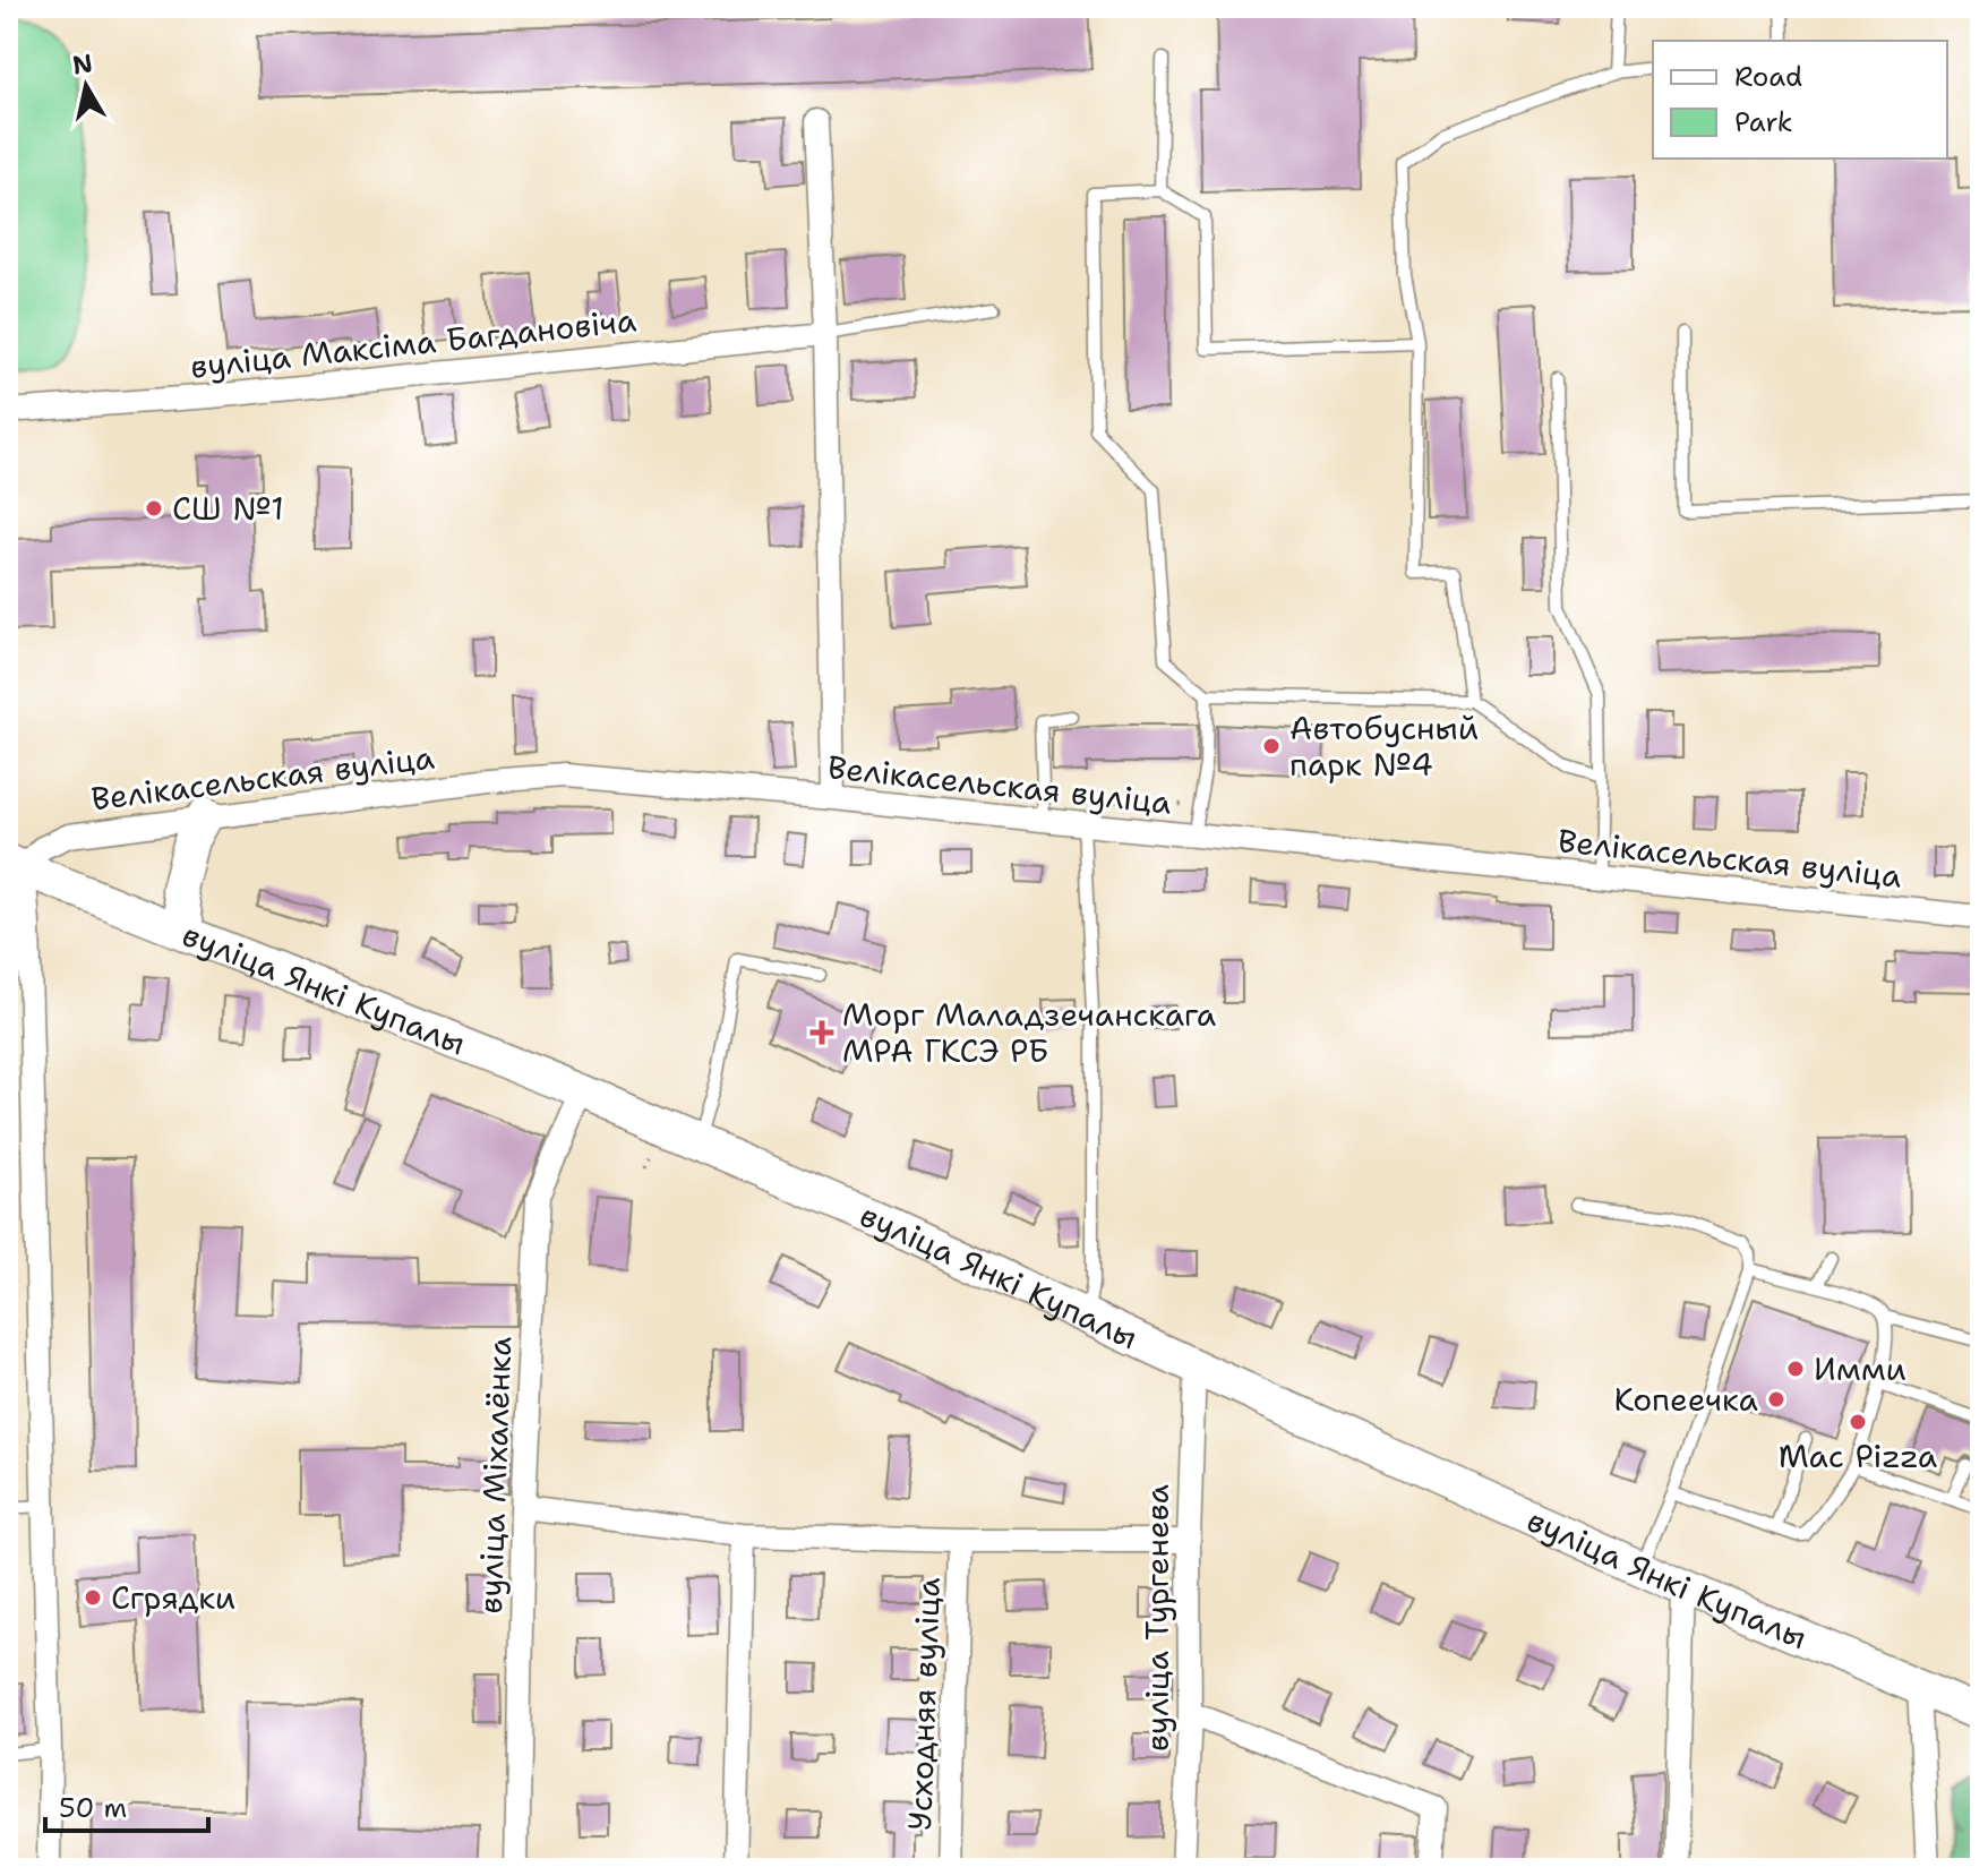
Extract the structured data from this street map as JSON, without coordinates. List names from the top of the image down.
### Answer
{
  "streets": {
    "main road": ["вуліца Янкі Купалы"],
    "street": [
      "вуліца Максіма Багдановіча",
      "Велікасельская вуліца",
      "вуліца Міхалёнка",
      "вуліца Тургенева",
      "Усходняя вуліца"
    ]
  },
  "crossings": [
    ["Велікасельская вуліца", "вуліца Янкі Купалы"],
    ["вуліца Янкі Купалы", "вуліца Міхалёнка"],
    ["вуліца Янкі Купалы", "вуліца Тургенева"]
  ],
  "places": {
    "other": [
      "СШ №1",
      "Автобусный парк №4",
      "Имми",
      "Копеечка",
      "Mac Pizza",
      "Сгрядки"
    ],
    "health": ["Морг Маладзечанскага МРА ГКСЭ РБ"]
  },
  "legend": ["Road", "Park"],
  "scale_bar": "50 m",
  "north": "top"
}
